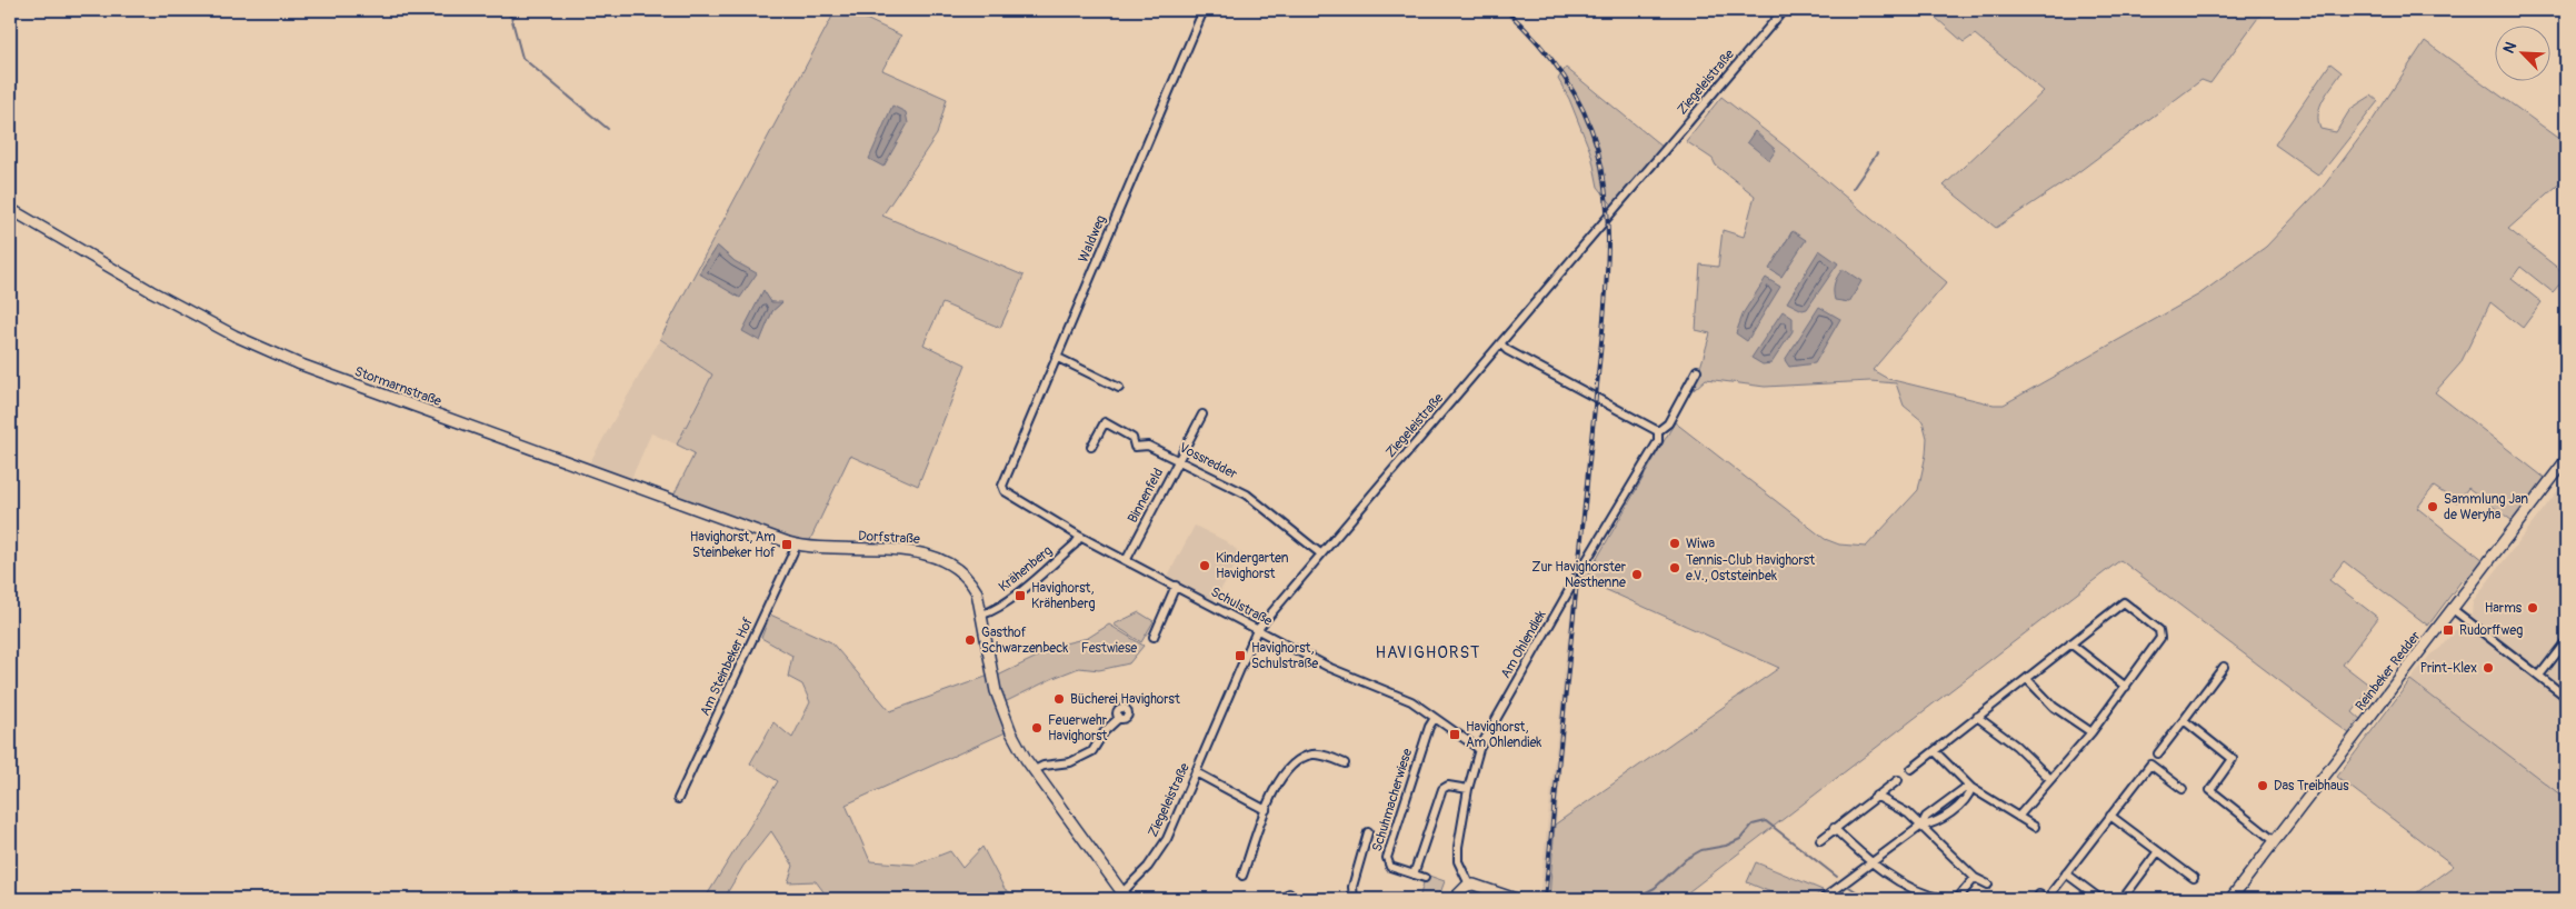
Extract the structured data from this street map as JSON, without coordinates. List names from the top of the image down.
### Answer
{
  "streets": {
    "street": [
      "Ziegeleistraße",
      "Waldweg",
      "Stormarnstraße",
      "Vossredder",
      "Binnenfeld",
      "Dorfstraße",
      "Krähenberg",
      "Schulstraße",
      "Am Ohlendiek",
      "Am Steinbeker Hof",
      "Reinbeker Redder",
      "Schuhmacherwiese"
    ]
  },
  "crossings": [
    ["Ziegeleistraße", "Vossredder"],
    ["Ziegeleistraße", "Dorfstraße"],
    ["Ziegeleistraße", "Schulstraße"],
    ["Waldweg", "Schulstraße"],
    ["Stormarnstraße", "Dorfstraße"],
    ["Stormarnstraße", "Am Steinbeker Hof"],
    ["Vossredder", "Binnenfeld"],
    ["Binnenfeld", "Schulstraße"],
    ["Dorfstraße", "Krähenberg"],
    ["Dorfstraße", "Am Steinbeker Hof"],
    ["Krähenberg", "Schulstraße"],
    ["Schulstraße", "Am Ohlendiek"],
    ["Schulstraße", "Schuhmacherwiese"]
  ],
  "districts": ["HAVIGHORST"],
  "parks": ["Festwiese"],
  "places": {
    "other": [
      "Sammlung Jan de Weryha",
      "Wiwa",
      "Kindergarten Havighorst",
      "Tennis-Club Havighorst e.V., Oststeinbek",
      "Zur Havighorster Nesthenne",
      "Harms",
      "Gasthof Schwarzenbeck",
      "Print-Klex",
      "Bücherei Havighorst",
      "Feuerwehr Havighorst",
      "Das Treibhaus"
    ],
    "transit": [
      "Havighorst, Am Steinbeker Hof",
      "Havighorst, Krähenberg",
      "Rudorffweg",
      "Havighorst, Schulstraße",
      "Havighorst, Am Ohlendiek"
    ]
  },
  "north": "top left"
}
